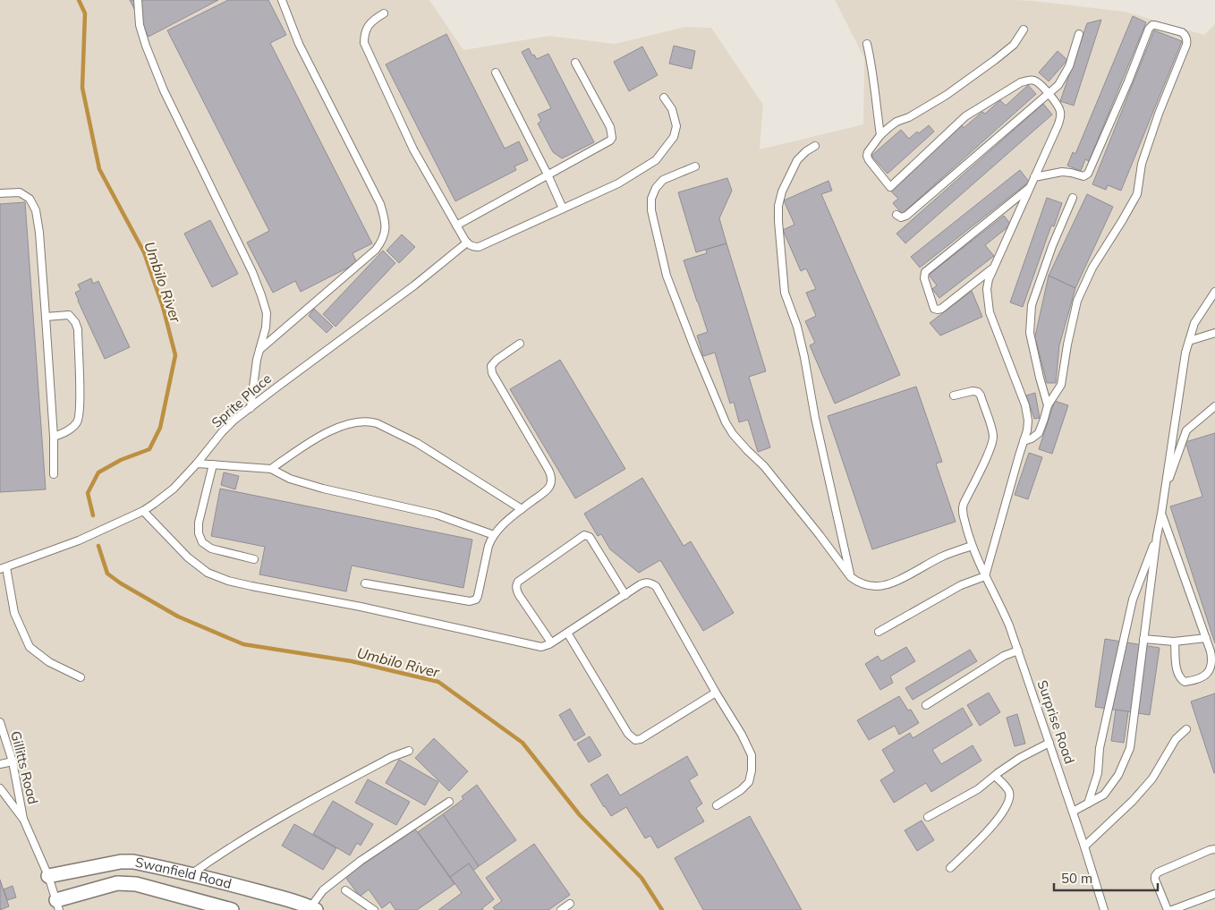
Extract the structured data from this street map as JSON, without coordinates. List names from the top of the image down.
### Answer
{
  "streets": {
    "street": ["Swanfield Road"],
    "lane": ["Sprite Place", "Surprise Road", "Gillitts Road"]
  },
  "crossings": [
    ["Gillitts Road", "Swanfield Road"]
  ],
  "water": ["Umbilo River"],
  "scale_bar": "50 m"
}
